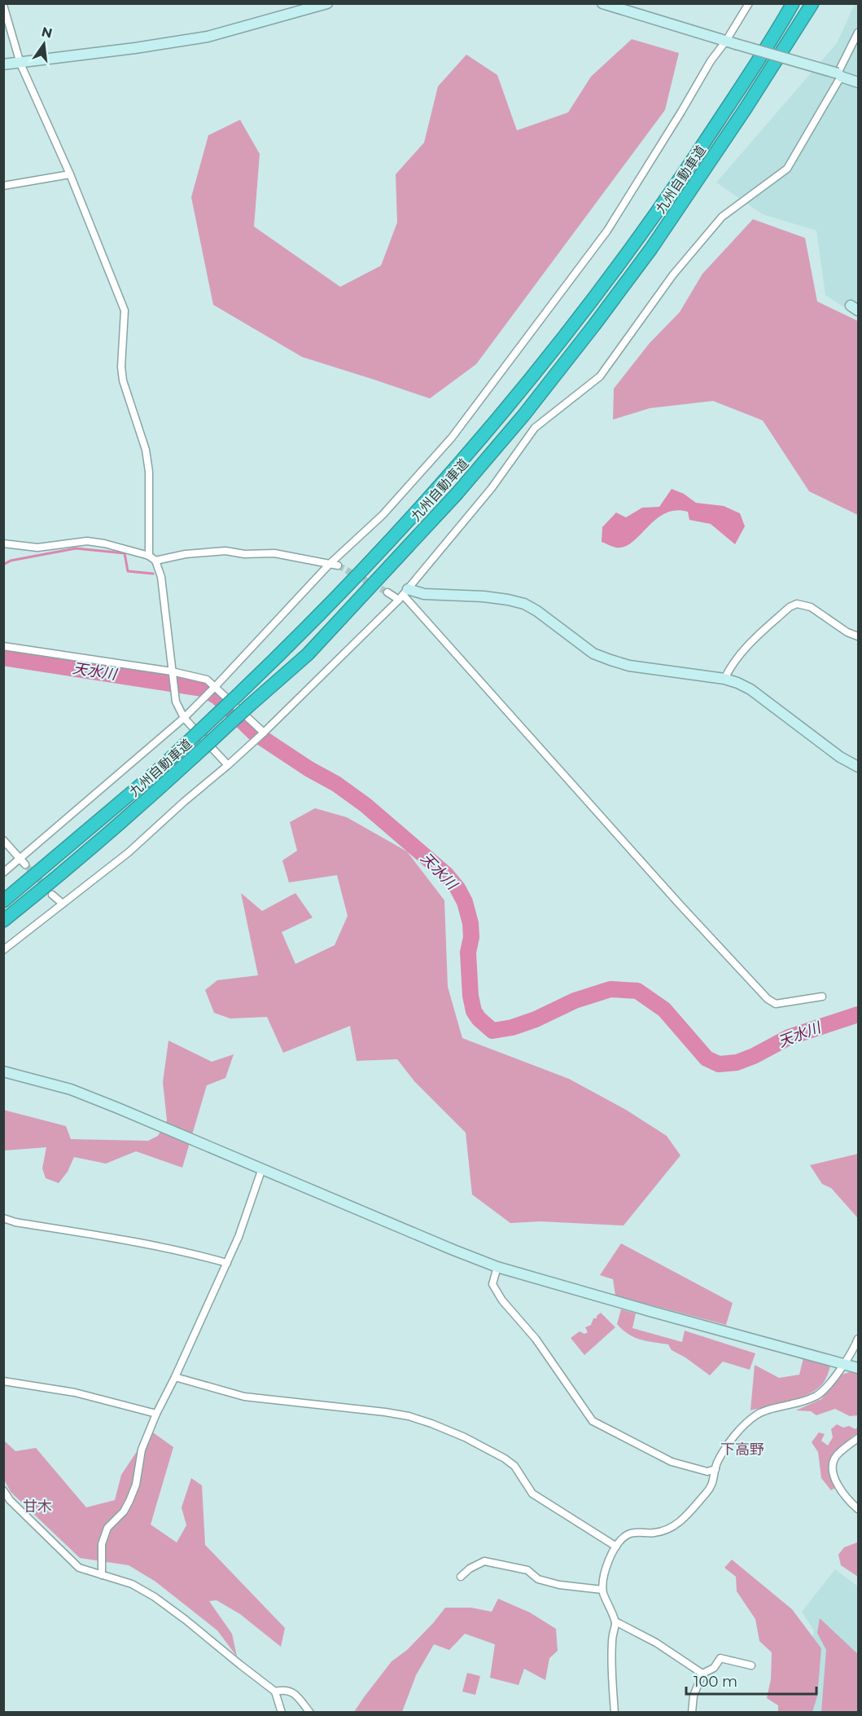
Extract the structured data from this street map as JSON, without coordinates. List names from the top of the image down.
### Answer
{
  "streets": {
    "highway": ["九州自動車道"]
  },
  "districts": ["下高野", "甘木"],
  "water": ["天水川"],
  "scale_bar": "100 m",
  "north": "top"
}
